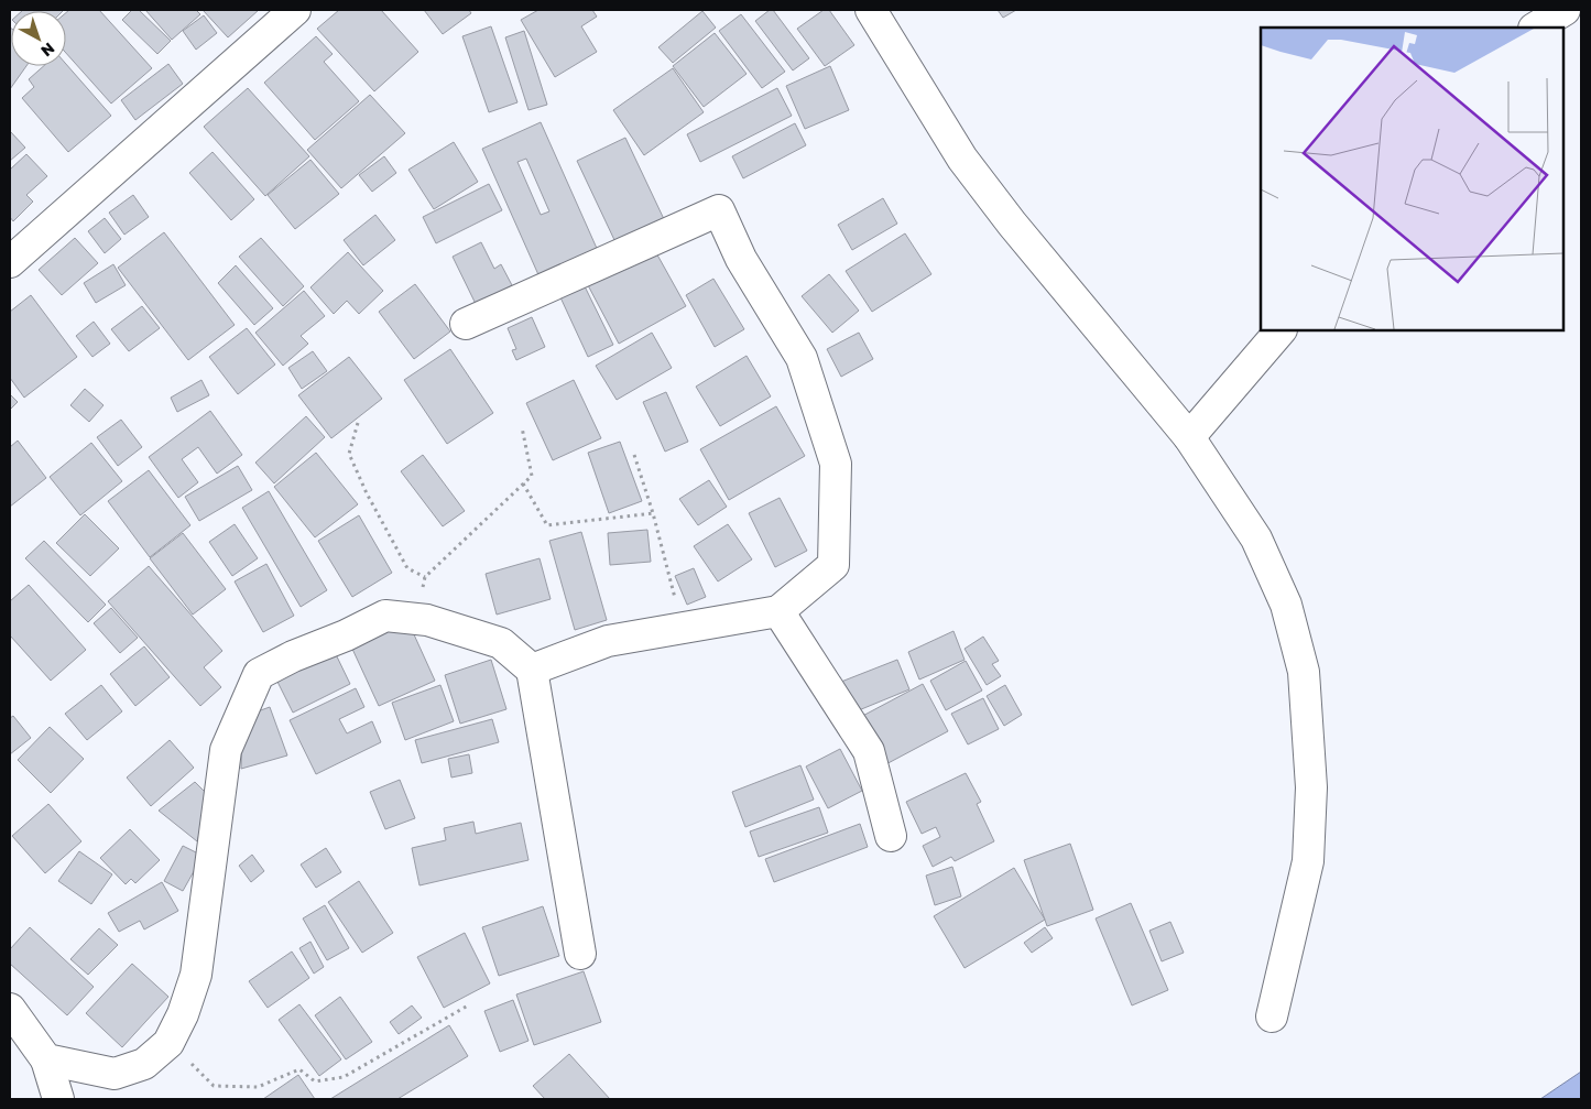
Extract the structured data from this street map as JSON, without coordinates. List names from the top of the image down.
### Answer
{
  "north": "bottom right"
}
